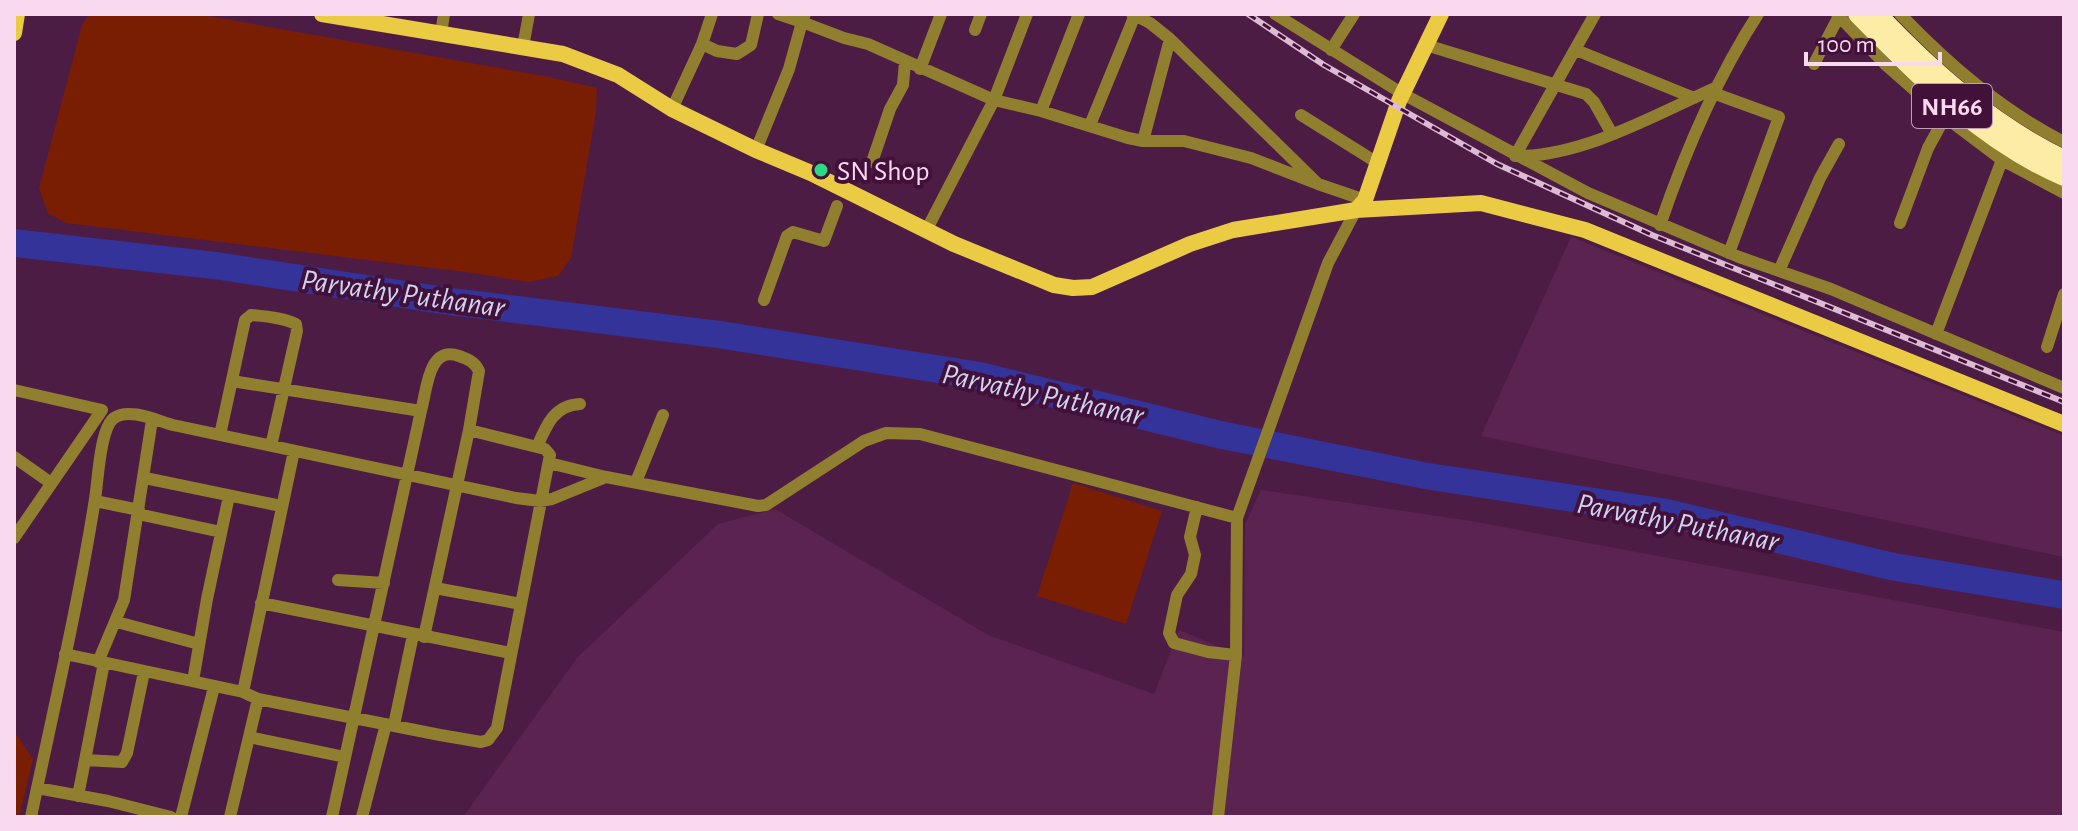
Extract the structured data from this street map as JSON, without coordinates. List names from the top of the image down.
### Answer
{
  "streets": {
    "highway": ["NH66"]
  },
  "water": ["Parvathy Puthanar"],
  "places": ["SN Shop"],
  "scale_bar": "100 m"
}
